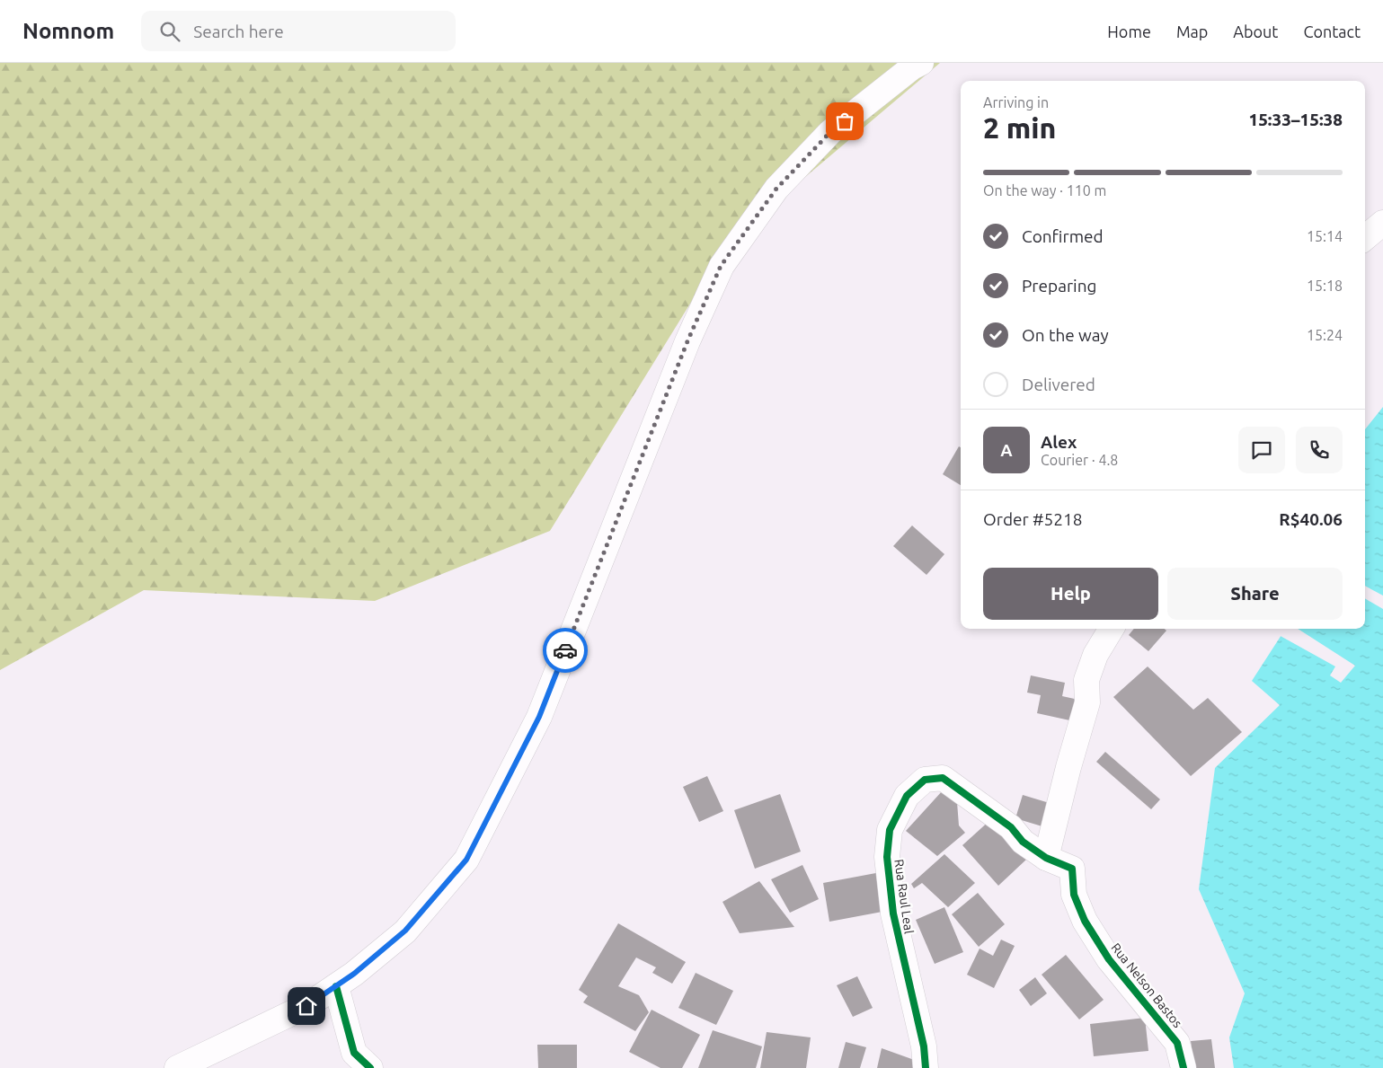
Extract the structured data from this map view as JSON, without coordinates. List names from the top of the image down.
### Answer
{
  "streets": {
    "main road": ["Rua Raul Leal", "Rua Nelson Bastos"]
  },
  "crossings": [
    ["Rua Raul Leal", "Rua Nelson Bastos"]
  ],
  "page": {
    "header": "Nomnom",
    "search": "Search here",
    "nav": [
      "Home",
      "Map",
      "About",
      "Contact"
    ],
    "heading": ["2 min", "Arriving in", "15:33–15:38"],
    "panel": [
      "Alex",
      "Courier · 4.8",
      "Order #5218",
      "R$40.06"
    ],
    "bar": "On the way · 110 m",
    "list": [
      ["Confirmed", "15:14"],
      ["Preparing", "15:18"],
      ["On the way", "15:24"],
      "Delivered"
    ],
    "round": "A",
    "buttons": ["Help", "Share"]
  }
}
